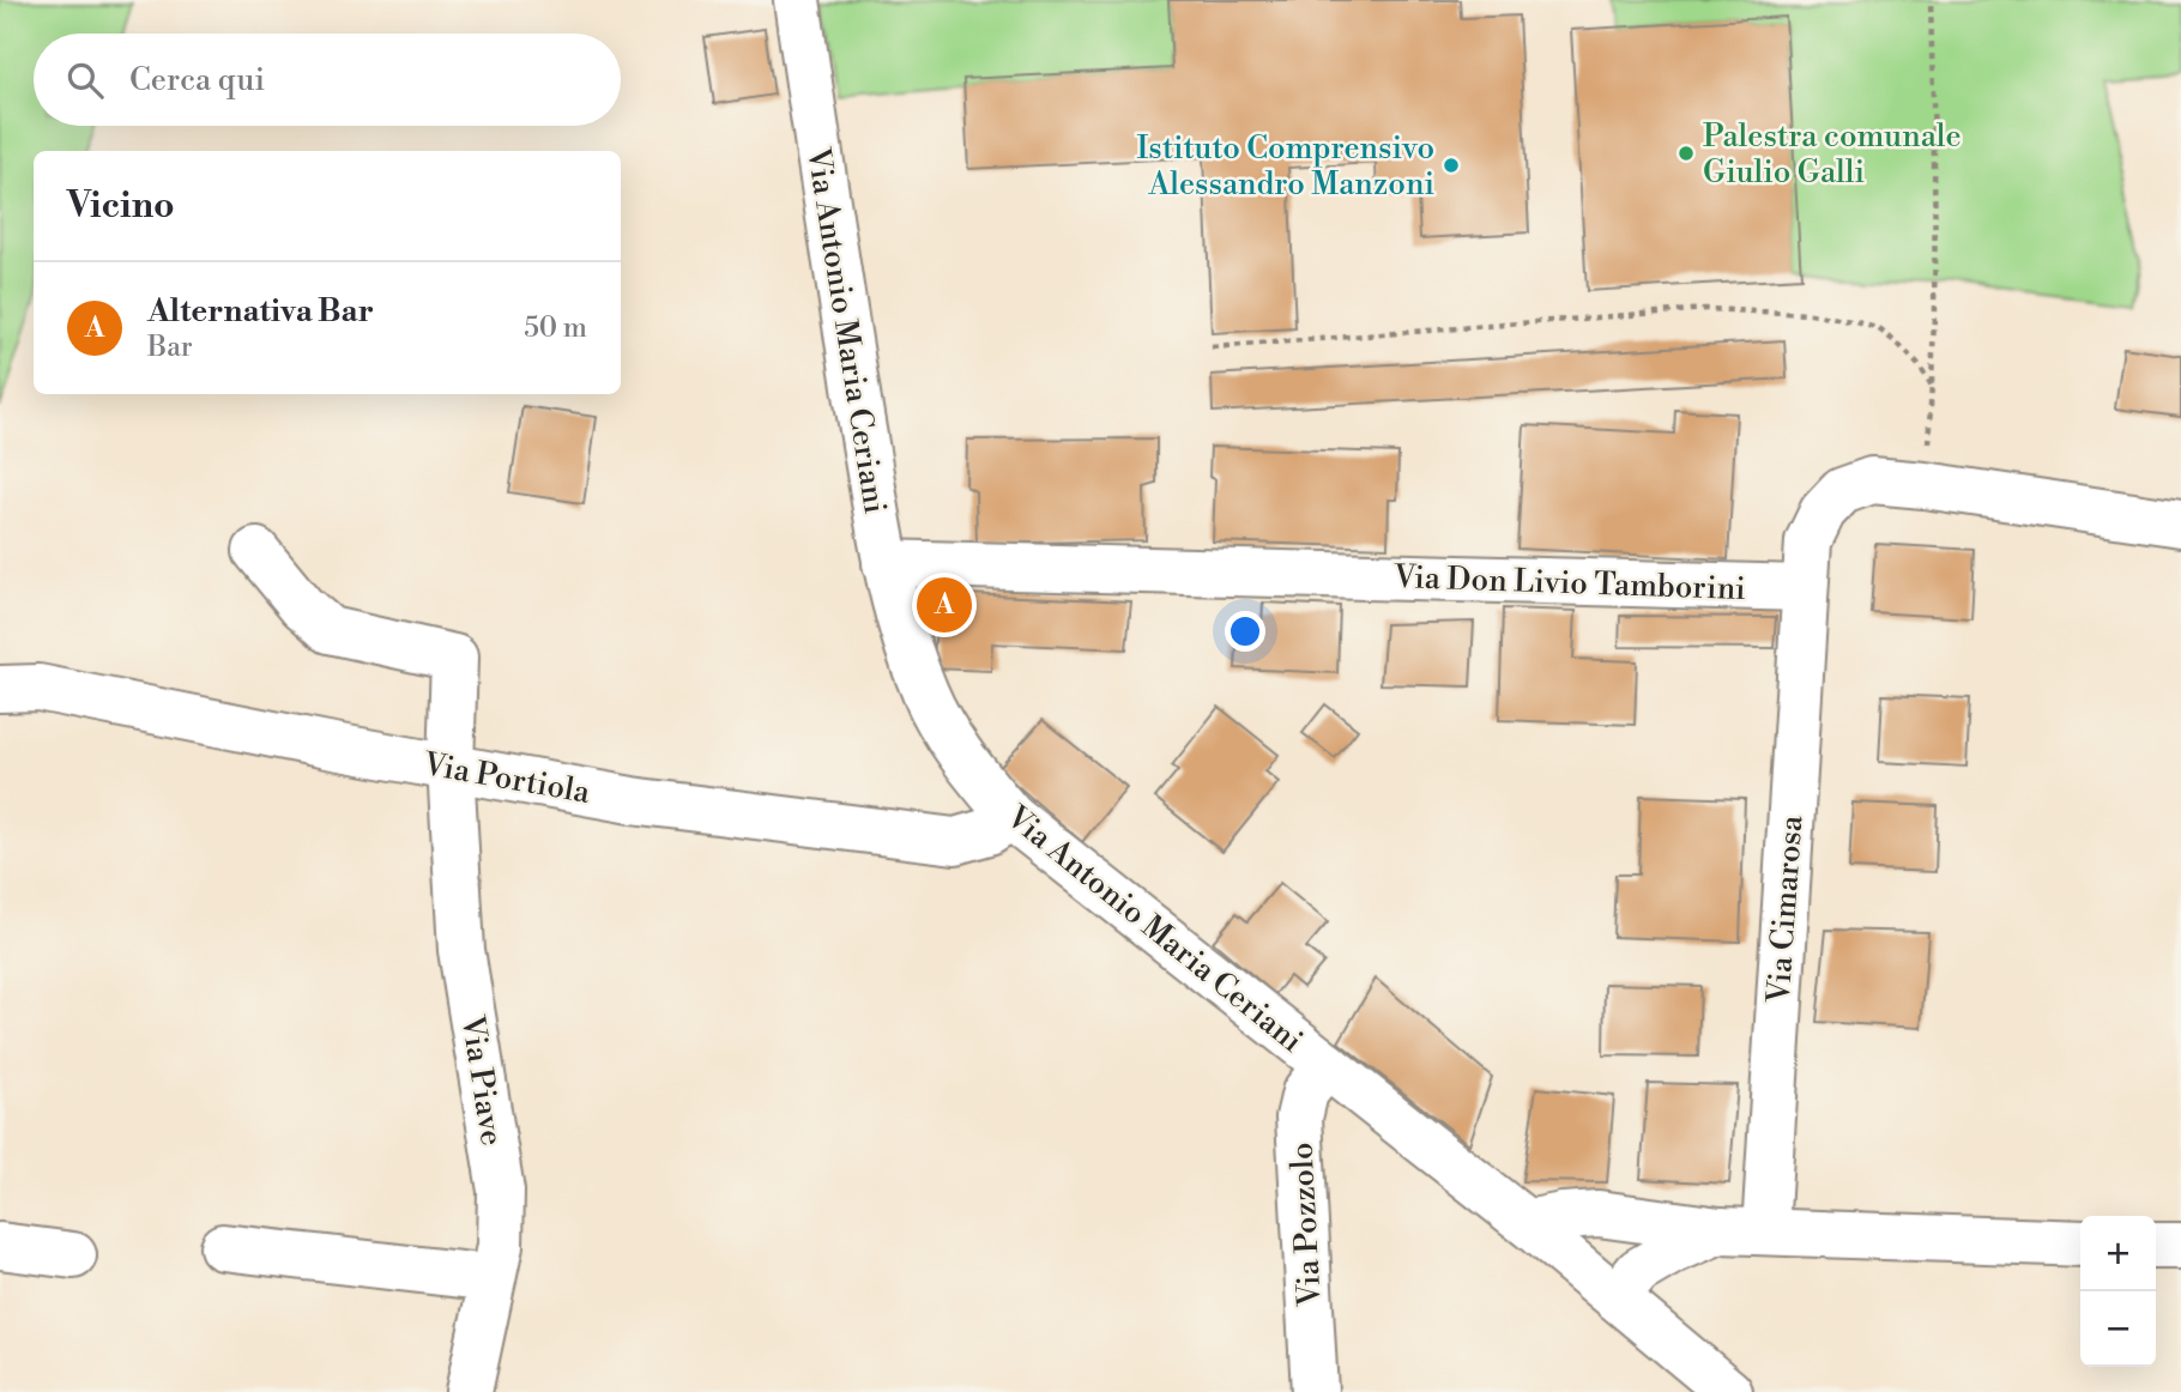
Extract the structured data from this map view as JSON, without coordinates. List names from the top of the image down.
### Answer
{
  "streets": {
    "street": [
      "Via Antonio Maria Ceriani",
      "Via Don Livio Tamborini",
      "Via Portiola",
      "Via Cimarosa",
      "Via Piave",
      "Via Pozzolo"
    ]
  },
  "crossings": [
    ["Via Antonio Maria Ceriani", "Via Don Livio Tamborini"],
    ["Via Antonio Maria Ceriani", "Via Portiola"],
    ["Via Antonio Maria Ceriani", "Via Pozzolo"],
    ["Via Don Livio Tamborini", "Via Cimarosa"],
    ["Via Portiola", "Via Piave"]
  ],
  "places": ["Palestra comunale Giulio Galli", "Istituto Comprensivo Alessandro Manzoni"],
  "page": {
    "search": "Cerca qui",
    "heading": "Vicino",
    "list": [
      {
        "mark": "A",
        "name": "Alternativa Bar",
        "note": "Bar",
        "value": "50 m"
      }
    ],
    "pins": "A",
    "map_buttons": ["+", "−"]
  }
}
